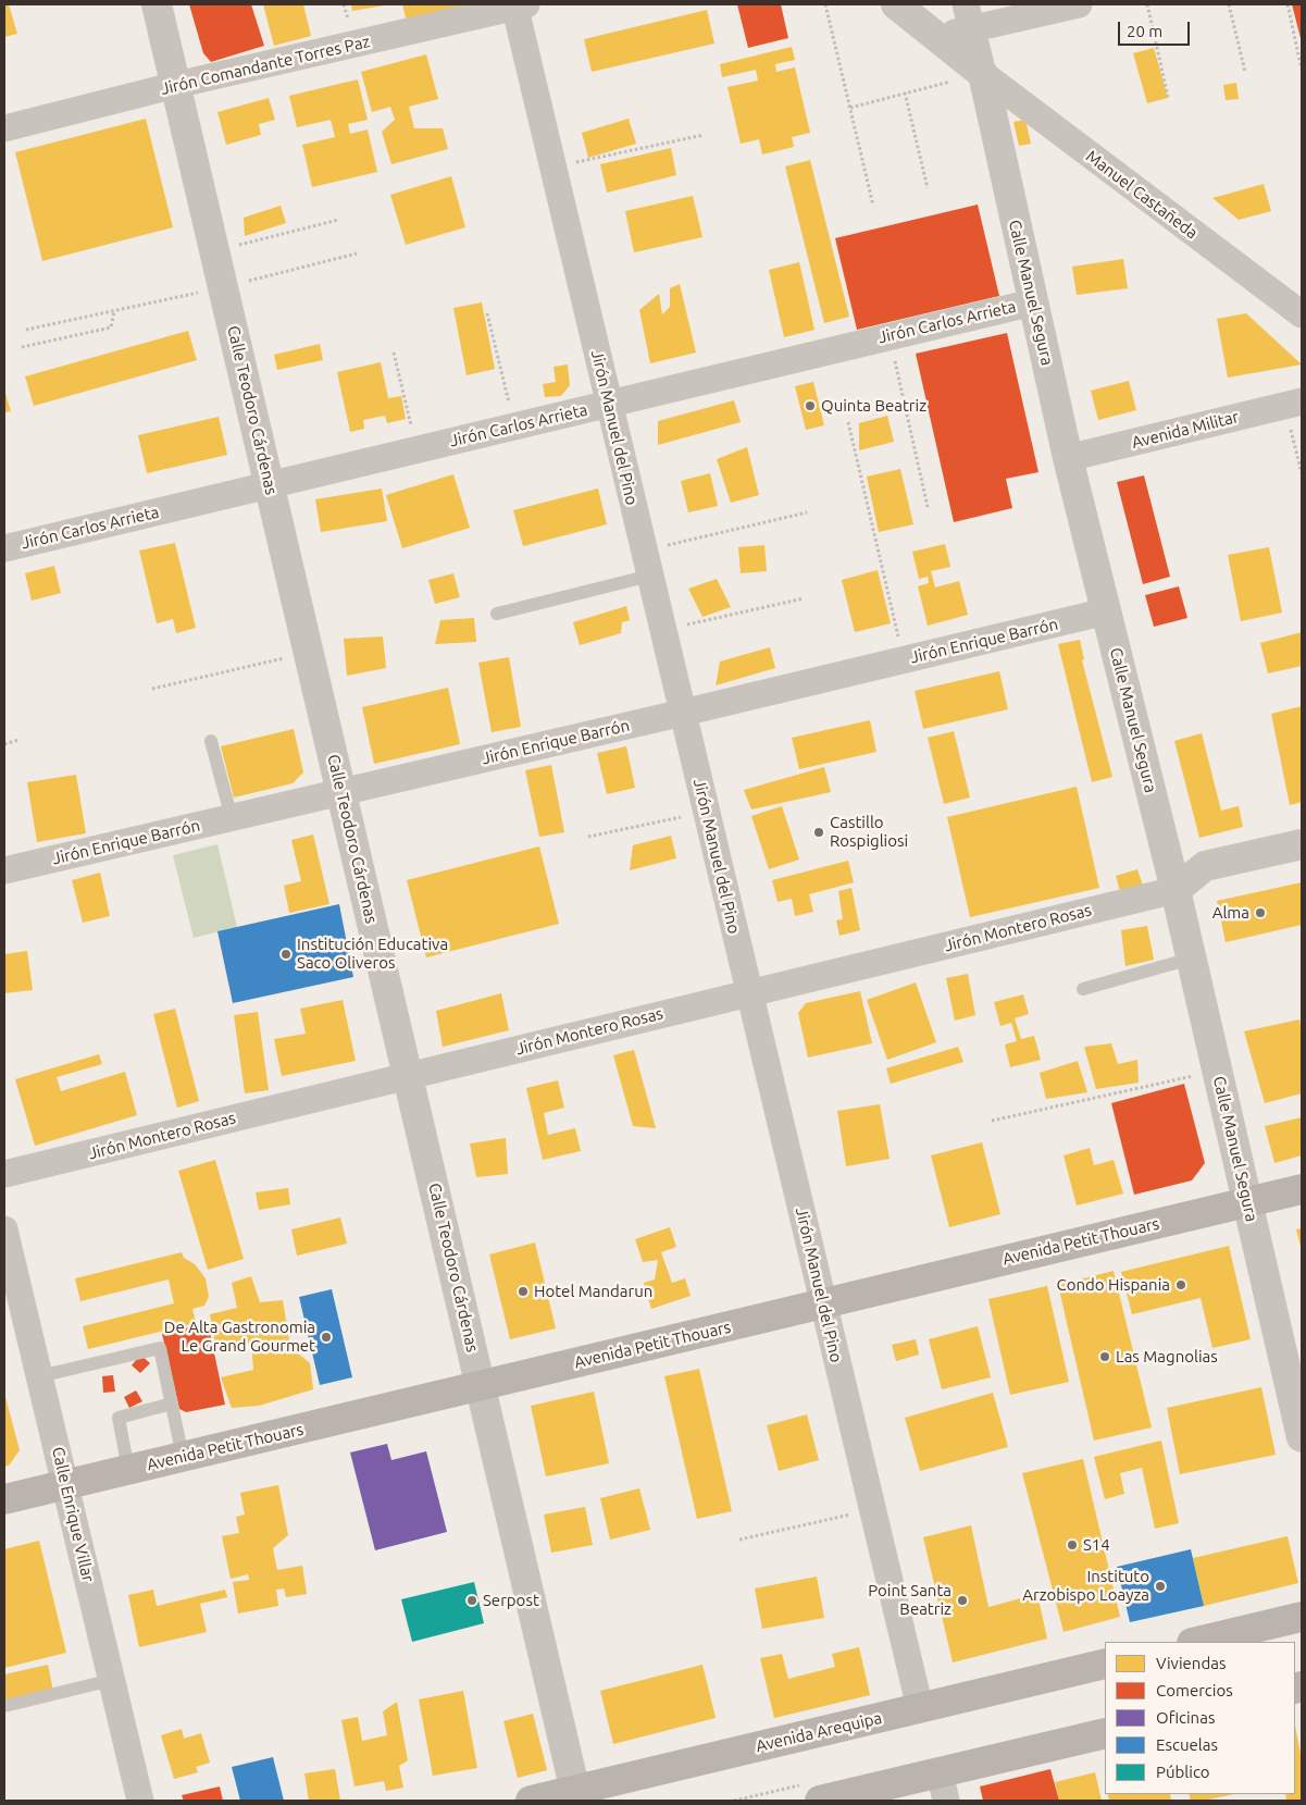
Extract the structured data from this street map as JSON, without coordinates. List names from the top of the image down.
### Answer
{
  "streets": {
    "main road": ["Avenida Petit Thouars", "Avenida Arequipa"],
    "street": [
      "Jirón Comandante Torres Paz",
      "Manuel Castañeda",
      "Calle Manuel Segura",
      "Jirón Carlos Arrieta",
      "Calle Teodoro Cárdenas",
      "Jirón Manuel del Pino",
      "Avenida Militar",
      "Jirón Enrique Barrón",
      "Jirón Montero Rosas",
      "Calle Enrique Villar"
    ]
  },
  "crossings": [
    ["Jirón Comandante Torres Paz", "Calle Teodoro Cárdenas"],
    ["Jirón Comandante Torres Paz", "Jirón Manuel del Pino"],
    ["Manuel Castañeda", "Calle Manuel Segura"],
    ["Calle Manuel Segura", "Jirón Carlos Arrieta"],
    ["Calle Manuel Segura", "Avenida Militar"],
    ["Calle Manuel Segura", "Jirón Enrique Barrón"],
    ["Calle Manuel Segura", "Jirón Montero Rosas"],
    ["Calle Manuel Segura", "Avenida Petit Thouars"],
    ["Jirón Carlos Arrieta", "Calle Teodoro Cárdenas"],
    ["Jirón Carlos Arrieta", "Jirón Manuel del Pino"],
    ["Calle Teodoro Cárdenas", "Jirón Enrique Barrón"],
    ["Calle Teodoro Cárdenas", "Jirón Montero Rosas"],
    ["Calle Teodoro Cárdenas", "Avenida Petit Thouars"],
    ["Calle Teodoro Cárdenas", "Avenida Arequipa"],
    ["Jirón Manuel del Pino", "Jirón Enrique Barrón"],
    ["Jirón Manuel del Pino", "Jirón Montero Rosas"],
    ["Jirón Manuel del Pino", "Avenida Petit Thouars"],
    ["Jirón Manuel del Pino", "Avenida Arequipa"],
    ["Avenida Petit Thouars", "Calle Enrique Villar"]
  ],
  "places": [
    "Quinta Beatriz",
    "Castillo Rospigliosi",
    "Alma",
    "Institución Educativa Saco Oliveros",
    "Condo Hispania",
    "Hotel Mandarun",
    "De Alta Gastronomia Le Grand Gourmet",
    "Las Magnolias",
    "S14",
    "Instituto Arzobispo Loayza",
    "Serpost",
    "Point Santa Beatriz"
  ],
  "legend": [
    "Viviendas",
    "Comercios",
    "Oficinas",
    "Escuelas",
    "Público"
  ],
  "scale_bar": "20 m"
}
